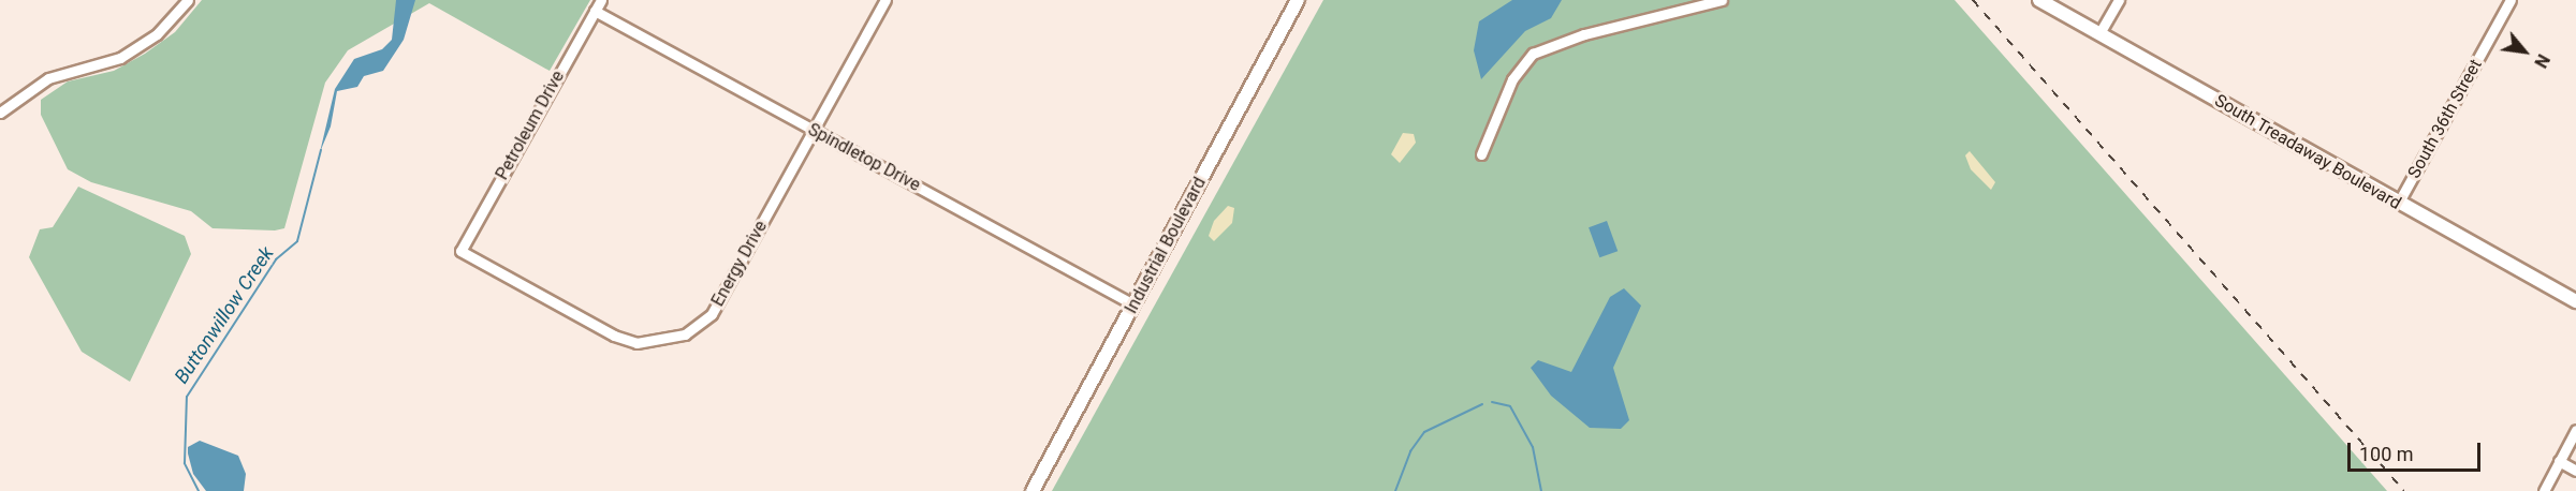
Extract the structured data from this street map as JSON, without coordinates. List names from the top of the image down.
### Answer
{
  "streets": {
    "main road": ["South Treadaway Boulevard", "Industrial Boulevard"],
    "street": [
      "South 36th Street",
      "Petroleum Drive",
      "Spindletop Drive",
      "Energy Drive"
    ]
  },
  "crossings": [
    ["South 36th Street", "South Treadaway Boulevard"],
    ["Petroleum Drive", "Spindletop Drive"],
    ["Petroleum Drive", "Energy Drive"],
    ["Spindletop Drive", "Industrial Boulevard"],
    ["Spindletop Drive", "Energy Drive"]
  ],
  "water": ["Buttonwillow Creek"],
  "scale_bar": "100 m",
  "north": "bottom right"
}
